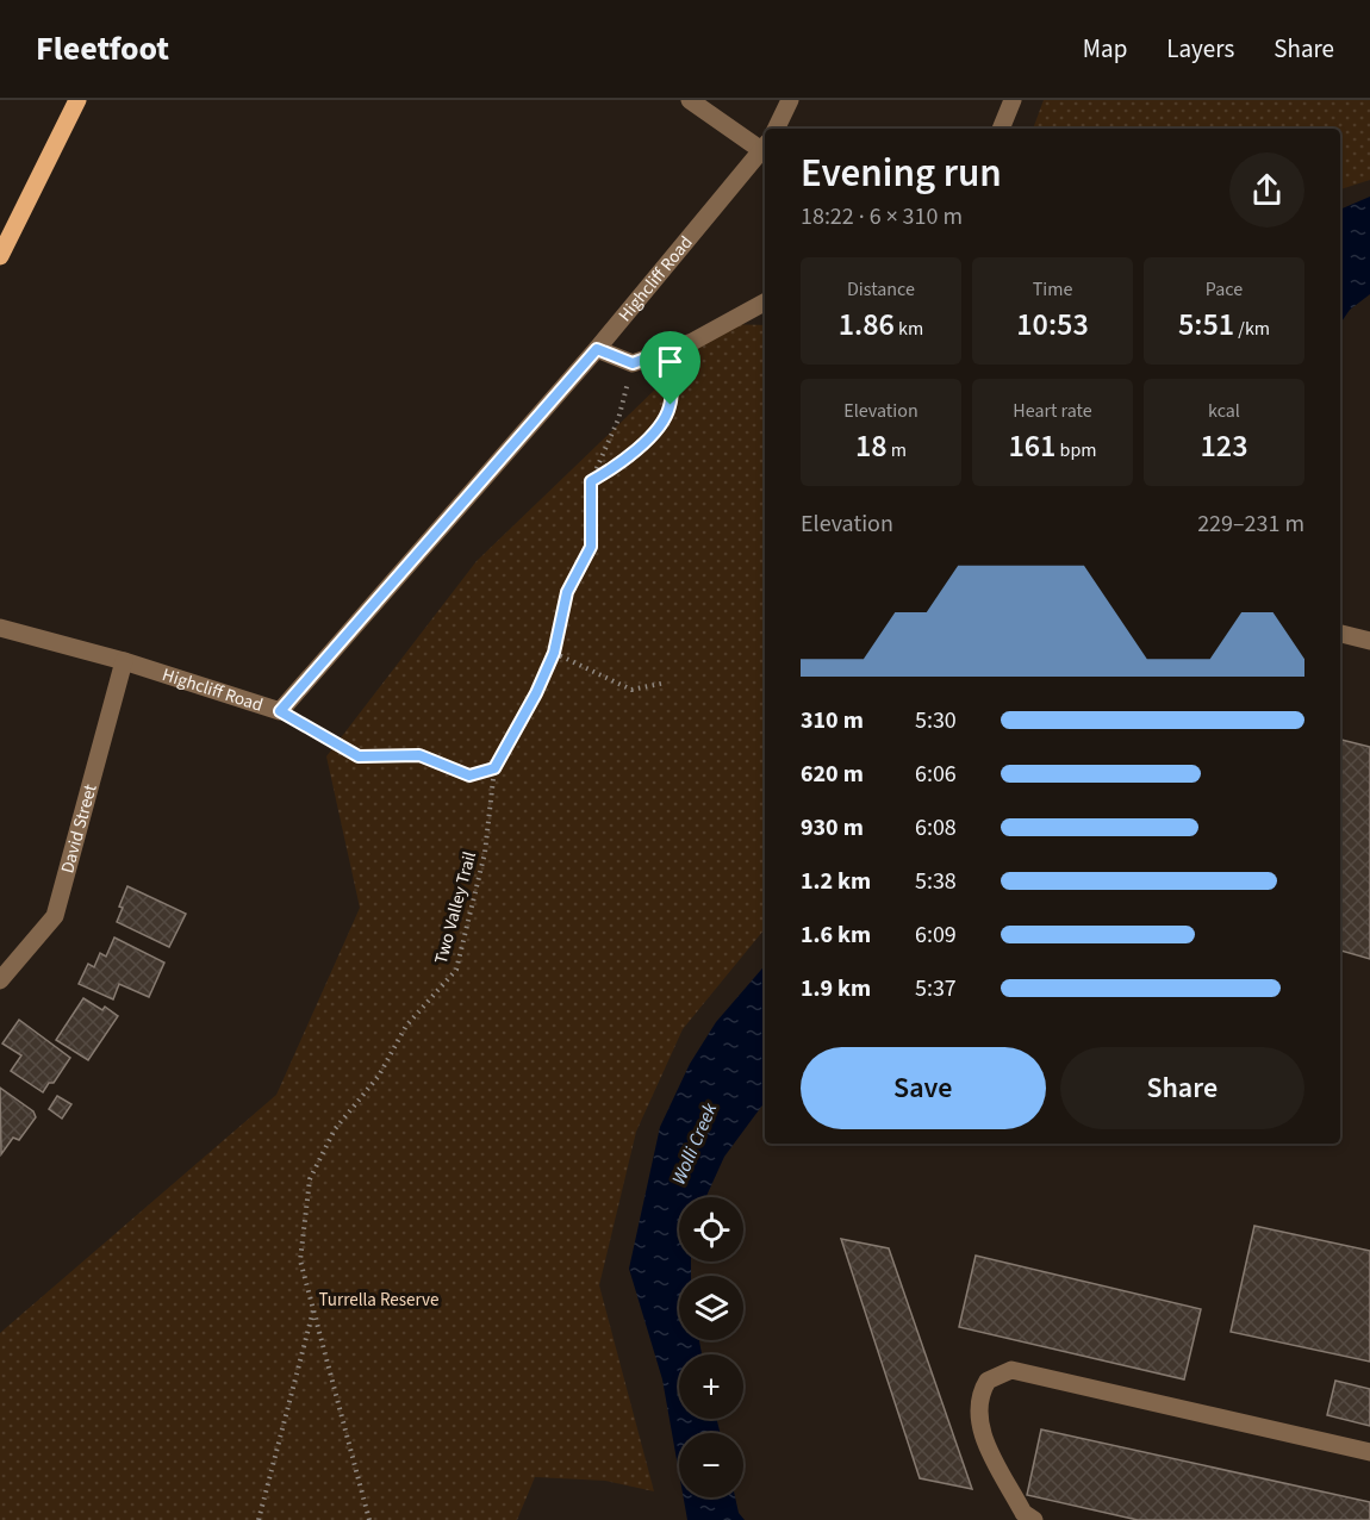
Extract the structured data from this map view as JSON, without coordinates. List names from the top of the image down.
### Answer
{
  "streets": {
    "street": ["Highcliff Road", "David Street"],
    "path": ["Two Valley Trail"]
  },
  "crossings": [
    ["Highcliff Road", "David Street"]
  ],
  "water": ["Wolli Creek"],
  "parks": ["Turrella Reserve"],
  "page": {
    "header": "Fleetfoot",
    "nav": ["Map", "Layers", "Share"],
    "heading": ["Evening run", "18:22 · 6 × 310 m"],
    "stats": [
      ["Distance", "1.86 km"],
      ["Time", "10:53"],
      ["Pace", "5:51 /km"],
      ["Elevation", "18 m"],
      ["Heart rate", "161 bpm"],
      ["kcal", "123"]
    ],
    "chart": ["Elevation", "229–231 m"],
    "list": [
      {
        "name": "310 m",
        "note": "5:30"
      },
      {
        "name": "620 m",
        "note": "6:06"
      },
      {
        "name": "930 m",
        "note": "6:08"
      },
      {
        "name": "1.2 km",
        "note": "5:38"
      },
      {
        "name": "1.6 km",
        "note": "6:09"
      },
      {
        "name": "1.9 km",
        "note": "5:37"
      }
    ],
    "buttons": ["Save", "Share"],
    "map_buttons": ["+", "−"]
  }
}
